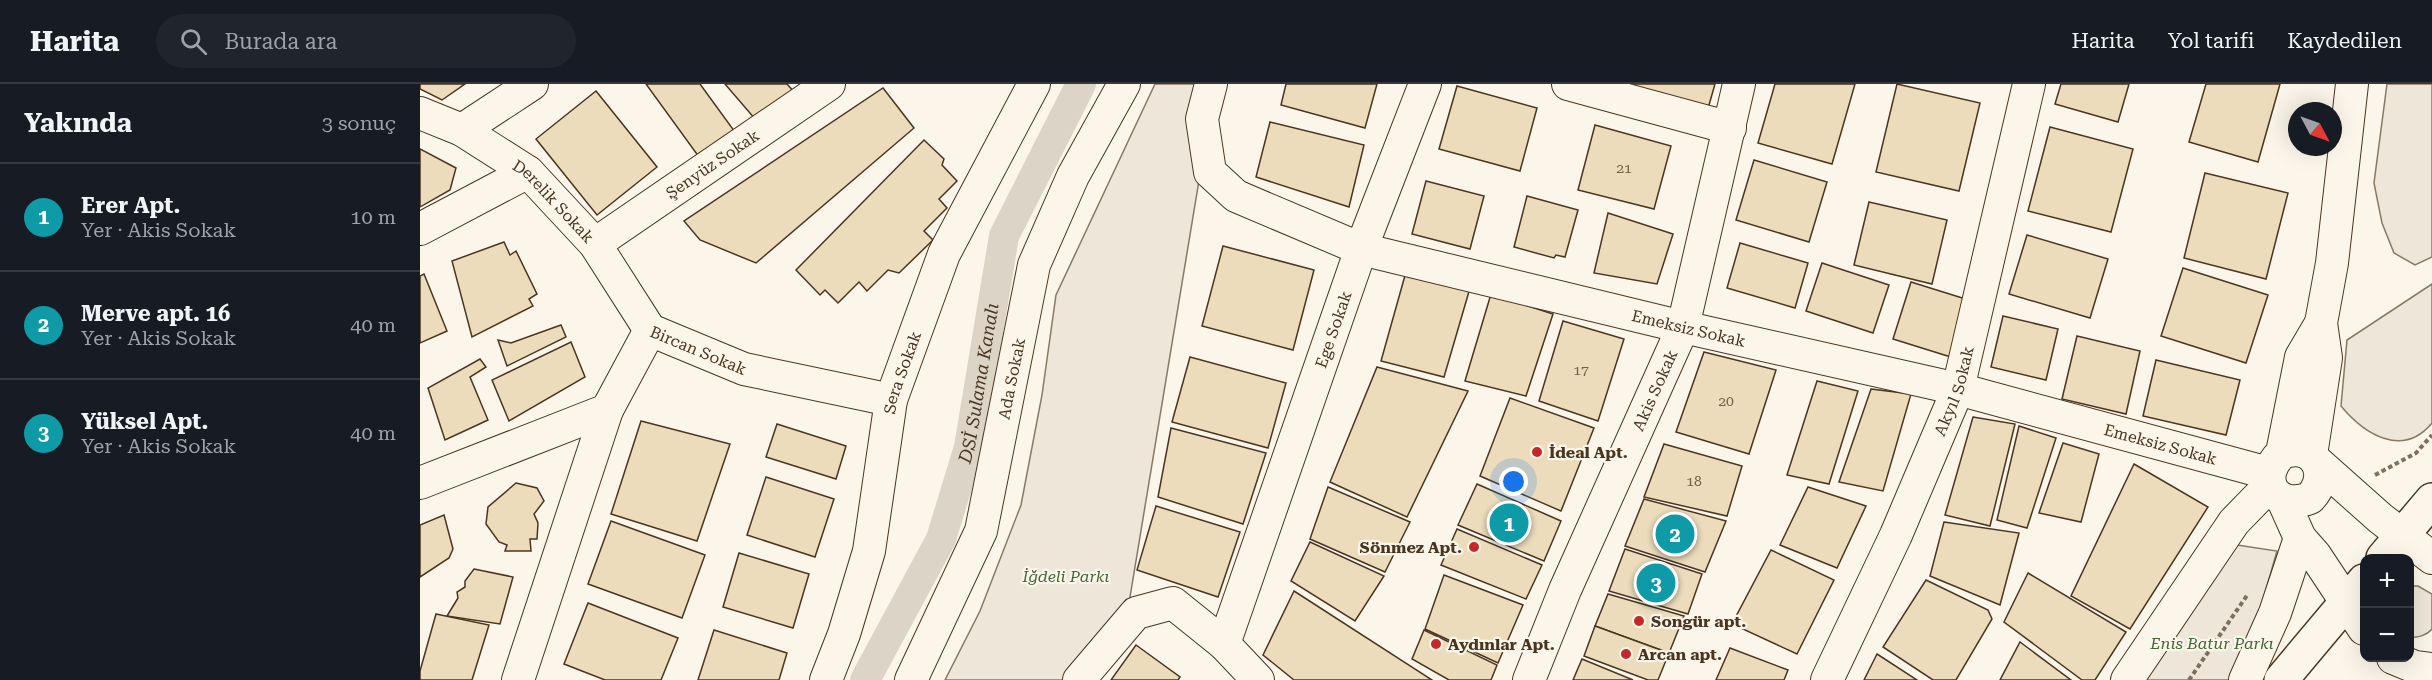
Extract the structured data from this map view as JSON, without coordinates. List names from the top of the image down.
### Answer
{
  "streets": {
    "street": [
      "Şenyüz Sokak",
      "Derelik Sokak",
      "Emeksiz Sokak",
      "Ege Sokak",
      "Bircan Sokak",
      "Sera Sokak",
      "Ada Sokak",
      "Akis Sokak",
      "Akyıl Sokak"
    ]
  },
  "crossings": [
    ["Şenyüz Sokak", "Derelik Sokak"],
    ["Derelik Sokak", "Bircan Sokak"],
    ["Emeksiz Sokak", "Ege Sokak"],
    ["Emeksiz Sokak", "Akis Sokak"],
    ["Emeksiz Sokak", "Akyıl Sokak"],
    ["Bircan Sokak", "Sera Sokak"]
  ],
  "water": ["DSİ Sulama Kanalı"],
  "parks": ["İğdeli Parkı", "Enis Batur Parkı"],
  "places": [
    "İdeal Apt.",
    "Sönmez Apt.",
    "Songür apt.",
    "Aydınlar Apt.",
    "Arcan apt."
  ],
  "house_numbers": [
    "21",
    "17",
    "20",
    "18"
  ],
  "north": "bottom right",
  "page": {
    "header": "Harita",
    "search": "Burada ara",
    "nav": ["Harita", "Yol tarifi", "Kaydedilen"],
    "heading": ["Yakında", "3 sonuç"],
    "list": [
      {
        "mark": "1",
        "name": "Erer Apt.",
        "note": "Yer · Akis Sokak",
        "value": "10 m"
      },
      {
        "mark": "2",
        "name": "Merve apt. 16",
        "note": "Yer · Akis Sokak",
        "value": "40 m"
      },
      {
        "mark": "3",
        "name": "Yüksel Apt.",
        "note": "Yer · Akis Sokak",
        "value": "40 m"
      }
    ],
    "pins": ["1", "2", "3"],
    "map_buttons": ["+", "−"]
  }
}
